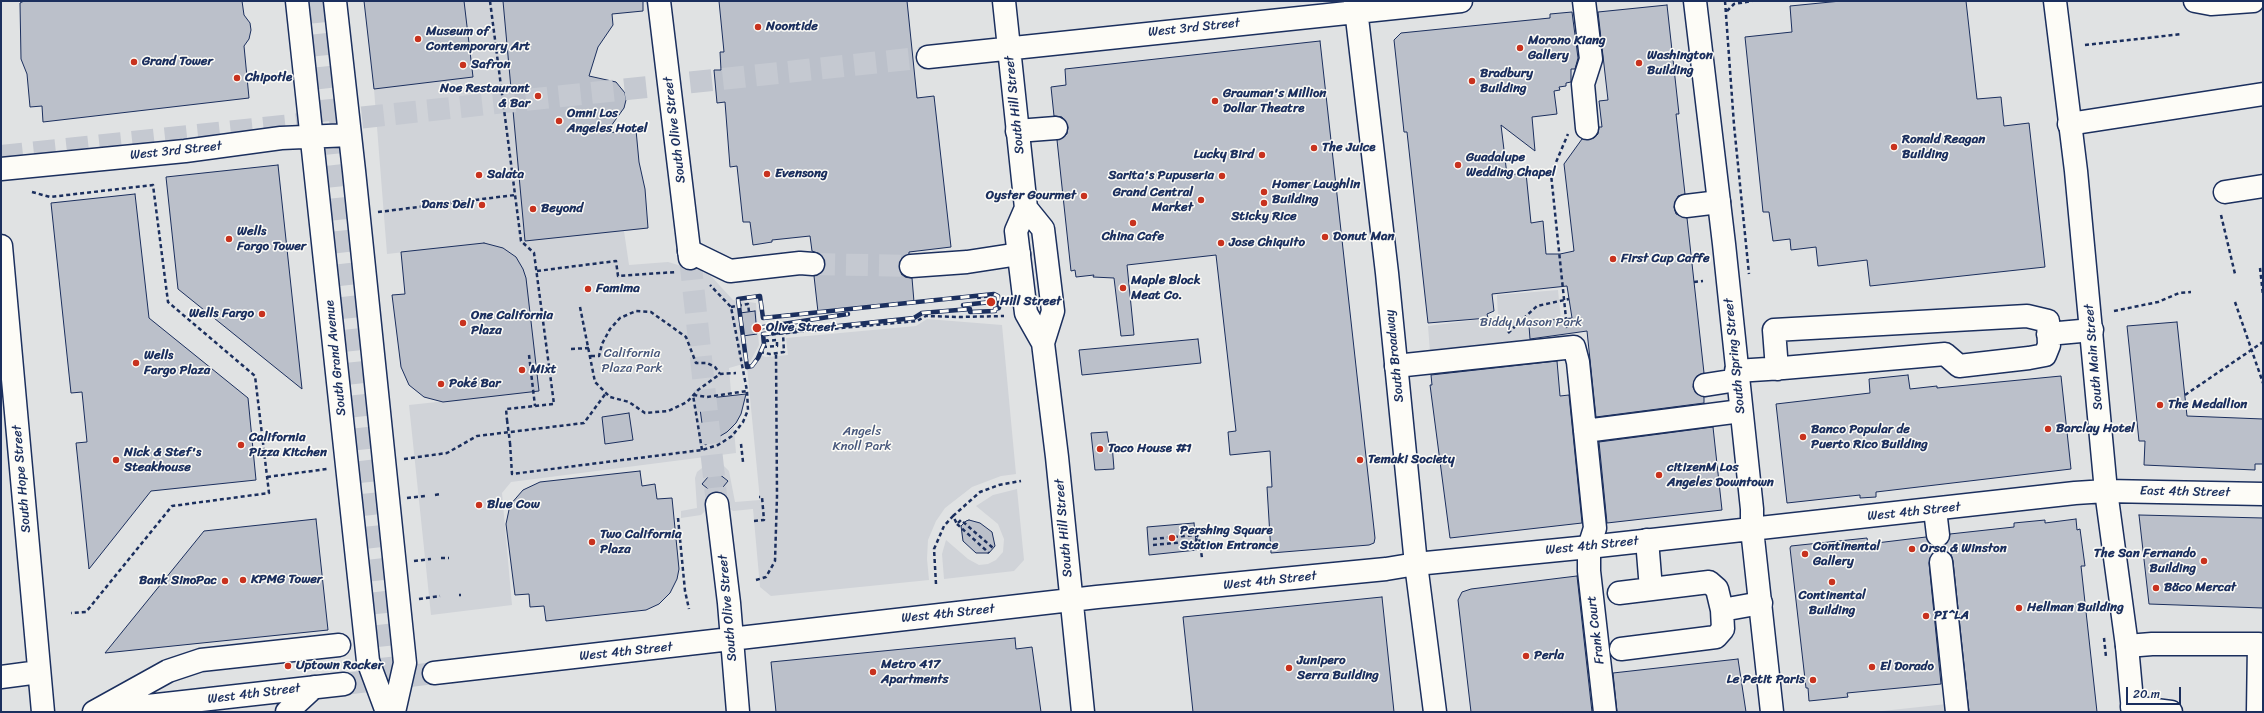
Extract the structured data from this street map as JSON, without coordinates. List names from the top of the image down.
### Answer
{
  "streets": {
    "main road": [
      "West 3rd Street",
      "South Hill Street",
      "South Olive Street",
      "South Broadway",
      "South Spring Street",
      "South Main Street",
      "South Grand Avenue",
      "South Hope Street",
      "East 4th Street",
      "West 4th Street",
      "Frank Court"
    ]
  },
  "crossings": [
    ["West 3rd Street", "South Hill Street"],
    ["West 3rd Street", "South Broadway"],
    ["West 3rd Street", "South Grand Avenue"],
    ["South Hill Street", "West 4th Street"],
    ["South Olive Street", "West 4th Street"],
    ["South Broadway", "West 4th Street"],
    ["South Spring Street", "West 4th Street"],
    ["South Main Street", "East 4th Street"],
    ["South Main Street", "West 4th Street"],
    ["East 4th Street", "West 4th Street"],
    ["West 4th Street", "Frank Court"]
  ],
  "parks": ["Biddy Mason Park", "California Plaza Park", "Angels Knoll Park"],
  "places": [
    "Noontide",
    "Museum of Contemporary Art",
    "Morono Kiang Gallery",
    "Grand Tower",
    "Washington Building",
    "Safron",
    "Chipotle",
    "Bradbury Building",
    "Noe Restaurant & Bar",
    "Grauman's Million Dollar Theatre",
    "Omni Los Angeles Hotel",
    "Ronald Reagan Building",
    "The Juice",
    "Lucky Bird",
    "Guadalupe Wedding Chapel",
    "Evensong",
    "Salata",
    "Sarita's Pupuseria",
    "Homer Laughlin Building",
    "Oyster Gourmet",
    "Grand Central Market",
    "Sticky Rice",
    "Dans Deli",
    "Beyond",
    "China Cafe",
    "Donut Man",
    "Wells Fargo Tower",
    "Jose Chiquito",
    "First Cup Caffe",
    "Maple Block Meat Co.",
    "Famima",
    "Hill Street",
    "Wells Fargo",
    "One California Plaza",
    "Olive Street",
    "Wells Fargo Plaza",
    "Mixt",
    "Poké Bar",
    "The Medallion",
    "Barclay Hotel",
    "Banco Popular de Puerto Rico Building",
    "California Pizza Kitchen",
    "Taco House #1",
    "Nick & Stef's Steakhouse",
    "Temaki Society",
    "citizenM Los Angeles Downtown",
    "Blue Cow",
    "Pershing Square Station Entrance",
    "Two California Plaza",
    "Orsa & Winston",
    "Continental Gallery",
    "The San Fernando Building",
    "KPMG Tower",
    "Bank SinoPac",
    "Continental Building",
    "Bäco Mercat",
    "Hellman Building",
    "PI^LA",
    "Perla",
    "Uptown Rocker",
    "El Dorado",
    "Junipero Serra Building",
    "Metro 417 Apartments",
    "Le Petit Paris"
  ],
  "scale_bar": "20 m"
}
